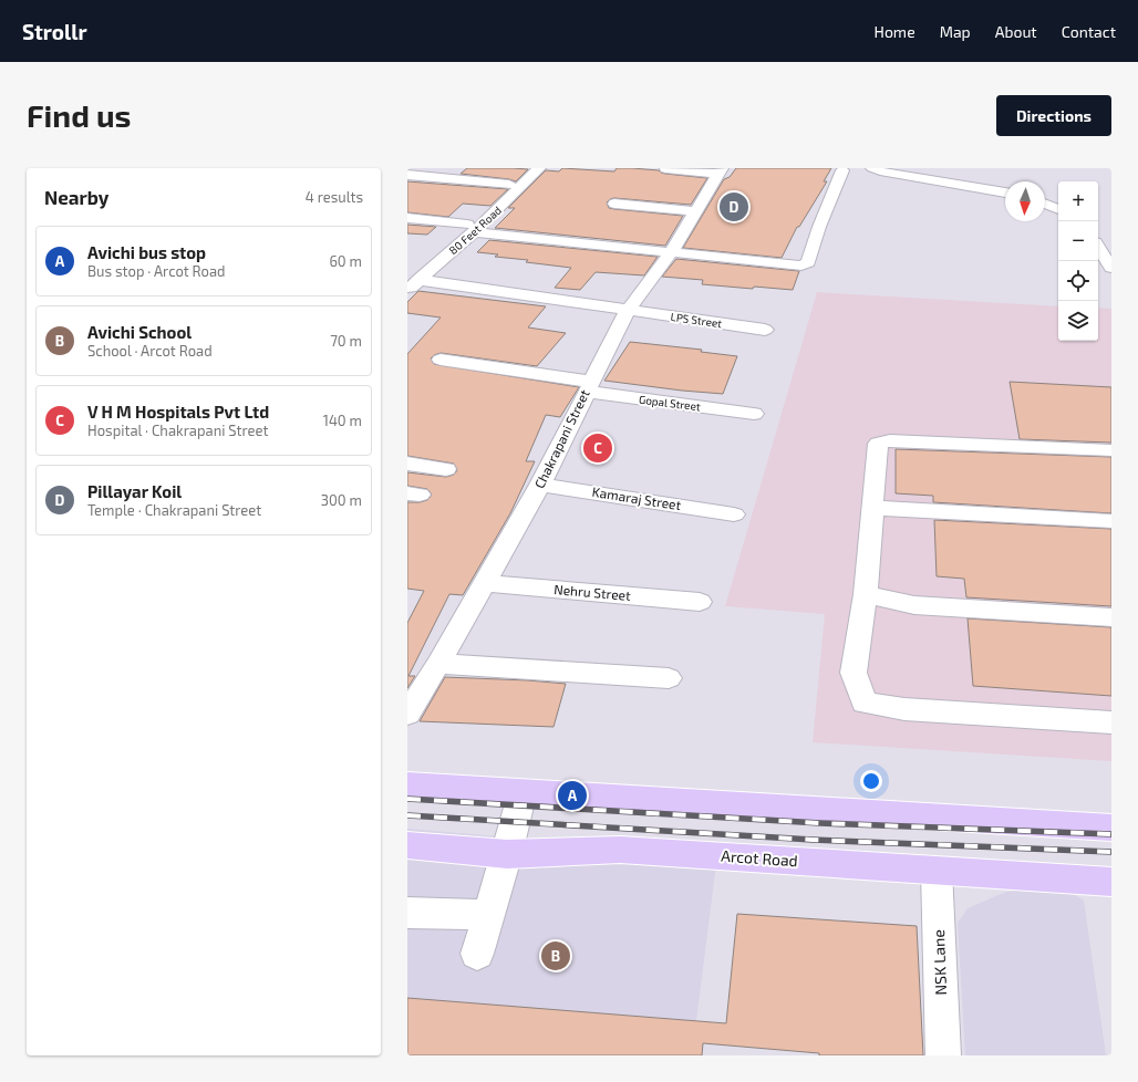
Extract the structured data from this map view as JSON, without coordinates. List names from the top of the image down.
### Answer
{
  "streets": {
    "main road": ["Arcot Road"],
    "street": [
      "80 Feet Road",
      "LPS Street",
      "Gopal Street",
      "Chakrapani Street",
      "Kamaraj Street",
      "Nehru Street",
      "NSK Lane"
    ]
  },
  "crossings": [
    ["80 Feet Road", "LPS Street"],
    ["LPS Street", "Chakrapani Street"],
    ["Gopal Street", "Chakrapani Street"],
    ["Chakrapani Street", "Kamaraj Street"],
    ["Chakrapani Street", "Nehru Street"],
    ["Arcot Road", "NSK Lane"]
  ],
  "north": "bottom",
  "page": {
    "header": "Strollr",
    "nav": [
      "Home",
      "Map",
      "About",
      "Contact"
    ],
    "buttons": "Directions",
    "title": "Find us",
    "heading": ["Nearby", "4 results"],
    "map_buttons": ["+", "−"],
    "pins": [
      "D",
      "C",
      "A",
      "B"
    ],
    "list": [
      {
        "mark": "A",
        "name": "Avichi bus stop",
        "note": "Bus stop · Arcot Road",
        "value": "60 m"
      },
      {
        "mark": "B",
        "name": "Avichi School",
        "note": "School · Arcot Road",
        "value": "70 m"
      },
      {
        "mark": "C",
        "name": "V H M Hospitals Pvt Ltd",
        "note": "Hospital · Chakrapani Street",
        "value": "140 m"
      },
      {
        "mark": "D",
        "name": "Pillayar Koil",
        "note": "Temple · Chakrapani Street",
        "value": "300 m"
      }
    ]
  }
}
